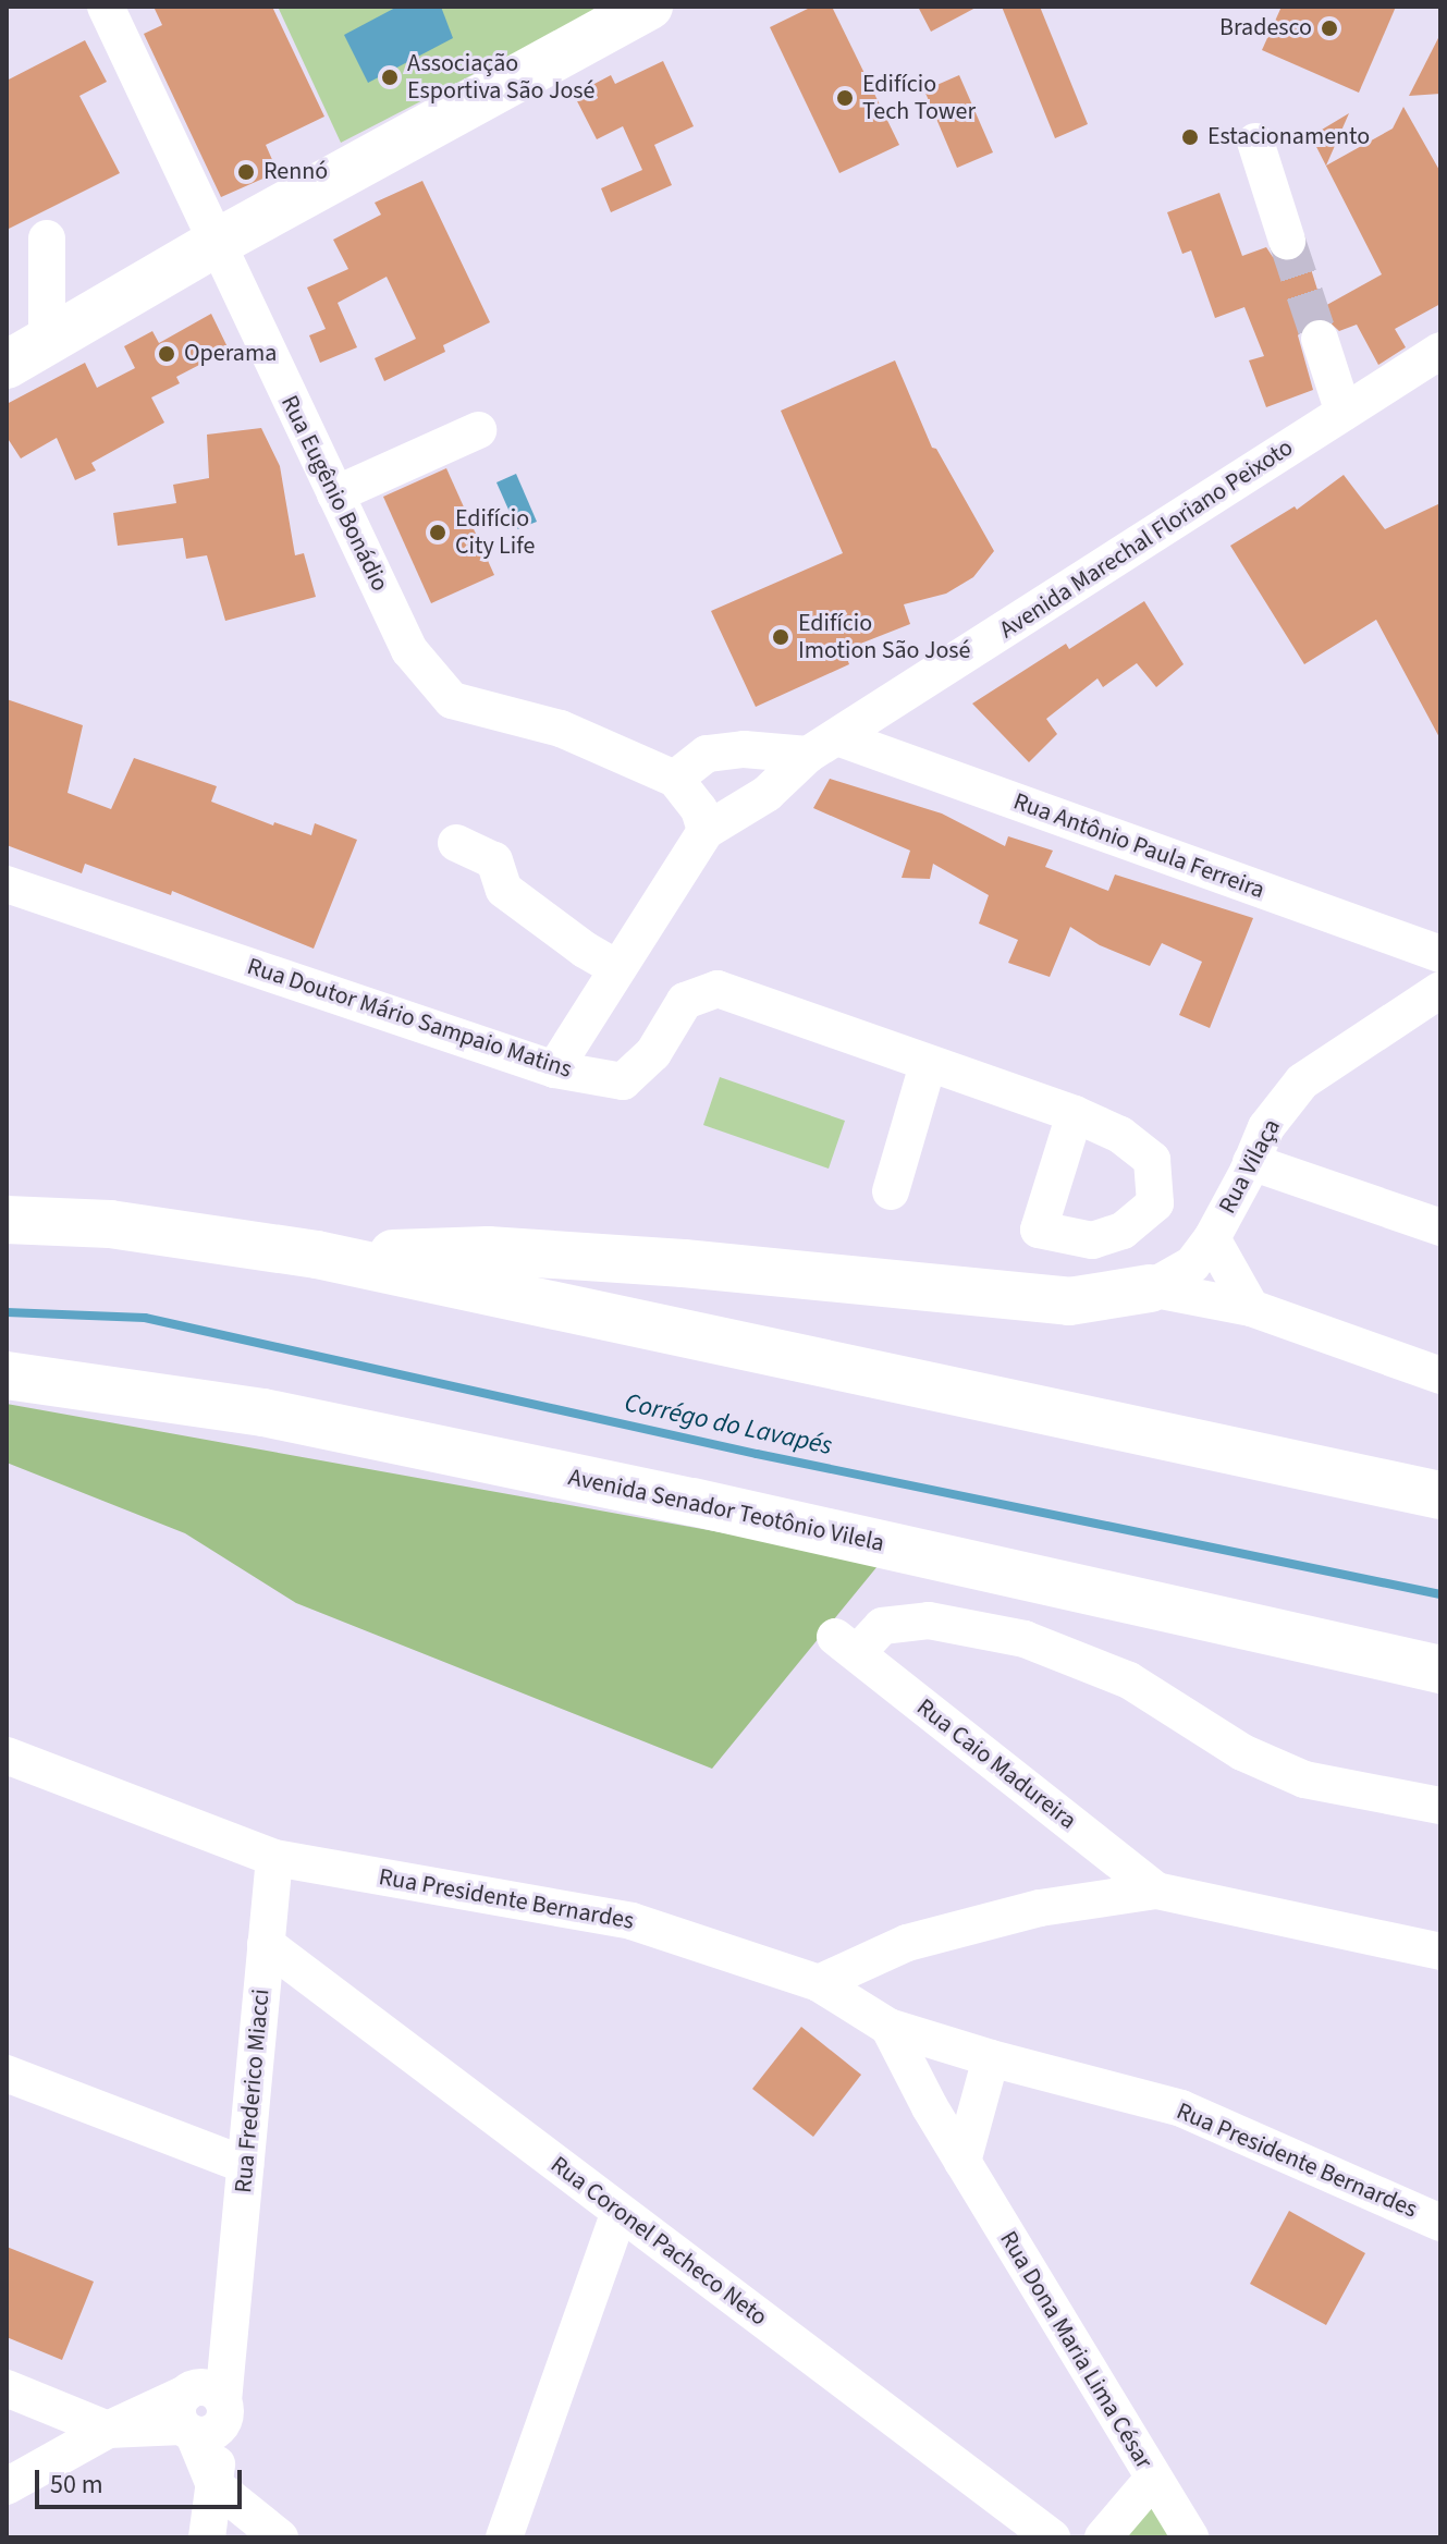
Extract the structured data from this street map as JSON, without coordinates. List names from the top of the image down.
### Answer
{
  "streets": {
    "main road": ["Avenida Senador Teotônio Vilela"],
    "street": [
      "Rua Eugênio Bonádio",
      "Avenida Marechal Floriano Peixoto",
      "Rua Antônio Paula Ferreira",
      "Rua Doutor Mário Sampaio Matins",
      "Rua Vilaça",
      "Rua Caio Madureira",
      "Rua Presidente Bernardes",
      "Rua Frederico Miacci",
      "Rua Coronel Pacheco Neto",
      "Rua Dona Maria Lima César"
    ]
  },
  "crossings": [
    ["Avenida Marechal Floriano Peixoto", "Rua Antônio Paula Ferreira"],
    ["Avenida Marechal Floriano Peixoto", "Rua Doutor Mário Sampaio Matins"],
    ["Rua Caio Madureira", "Rua Presidente Bernardes"],
    ["Rua Presidente Bernardes", "Rua Frederico Miacci"],
    ["Rua Presidente Bernardes", "Rua Dona Maria Lima César"],
    ["Rua Frederico Miacci", "Rua Coronel Pacheco Neto"]
  ],
  "water": ["Corrégo do Lavapés"],
  "places": [
    "Bradesco",
    "Associação Esportiva São José",
    "Edifício Tech Tower",
    "Estacionamento",
    "Rennó",
    "Operama",
    "Edifício City Life",
    "Edifício Imotion São José"
  ],
  "scale_bar": "50 m"
}
